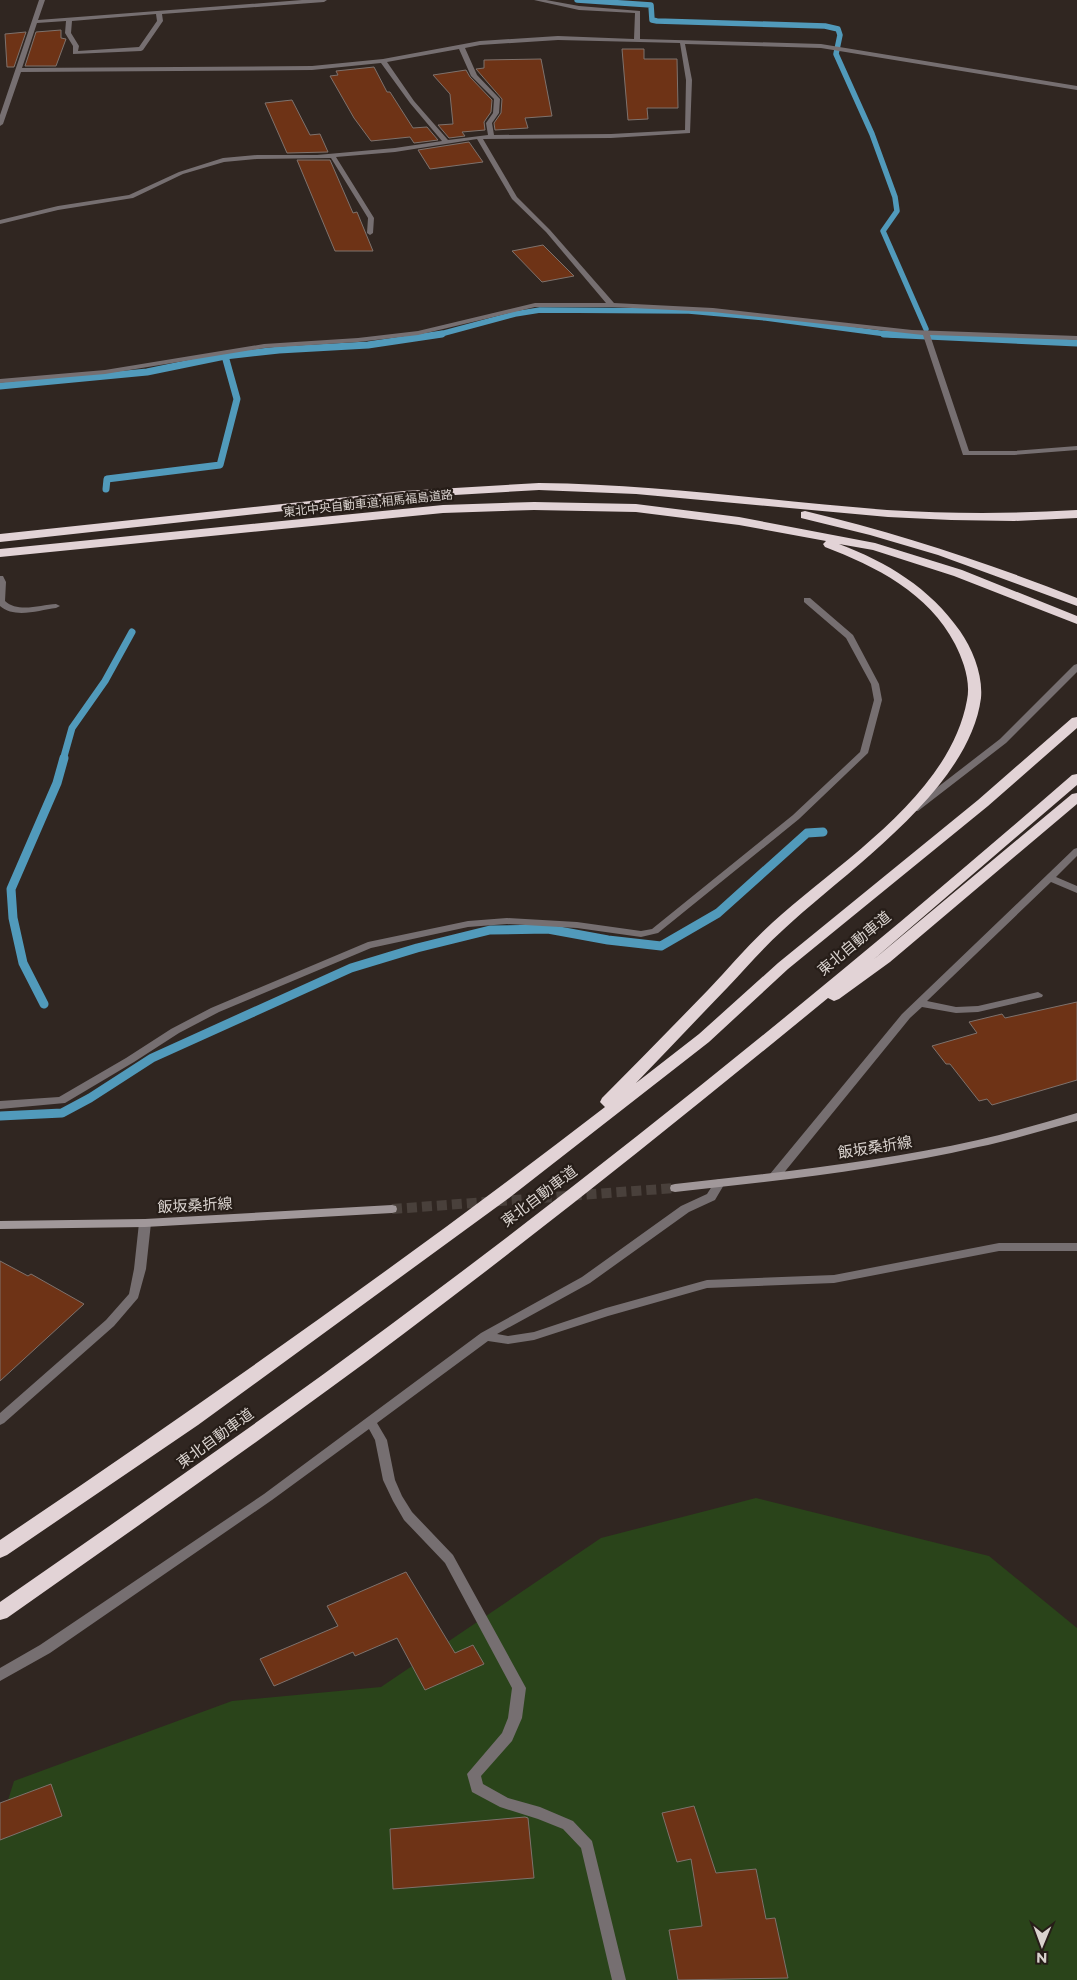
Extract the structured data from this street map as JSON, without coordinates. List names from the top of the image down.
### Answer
{
  "streets": {
    "highway": ["東北中央自動車道;相馬福島道路", "東北自動車道"],
    "main road": ["飯坂桑折線"]
  },
  "north": "bottom"
}
